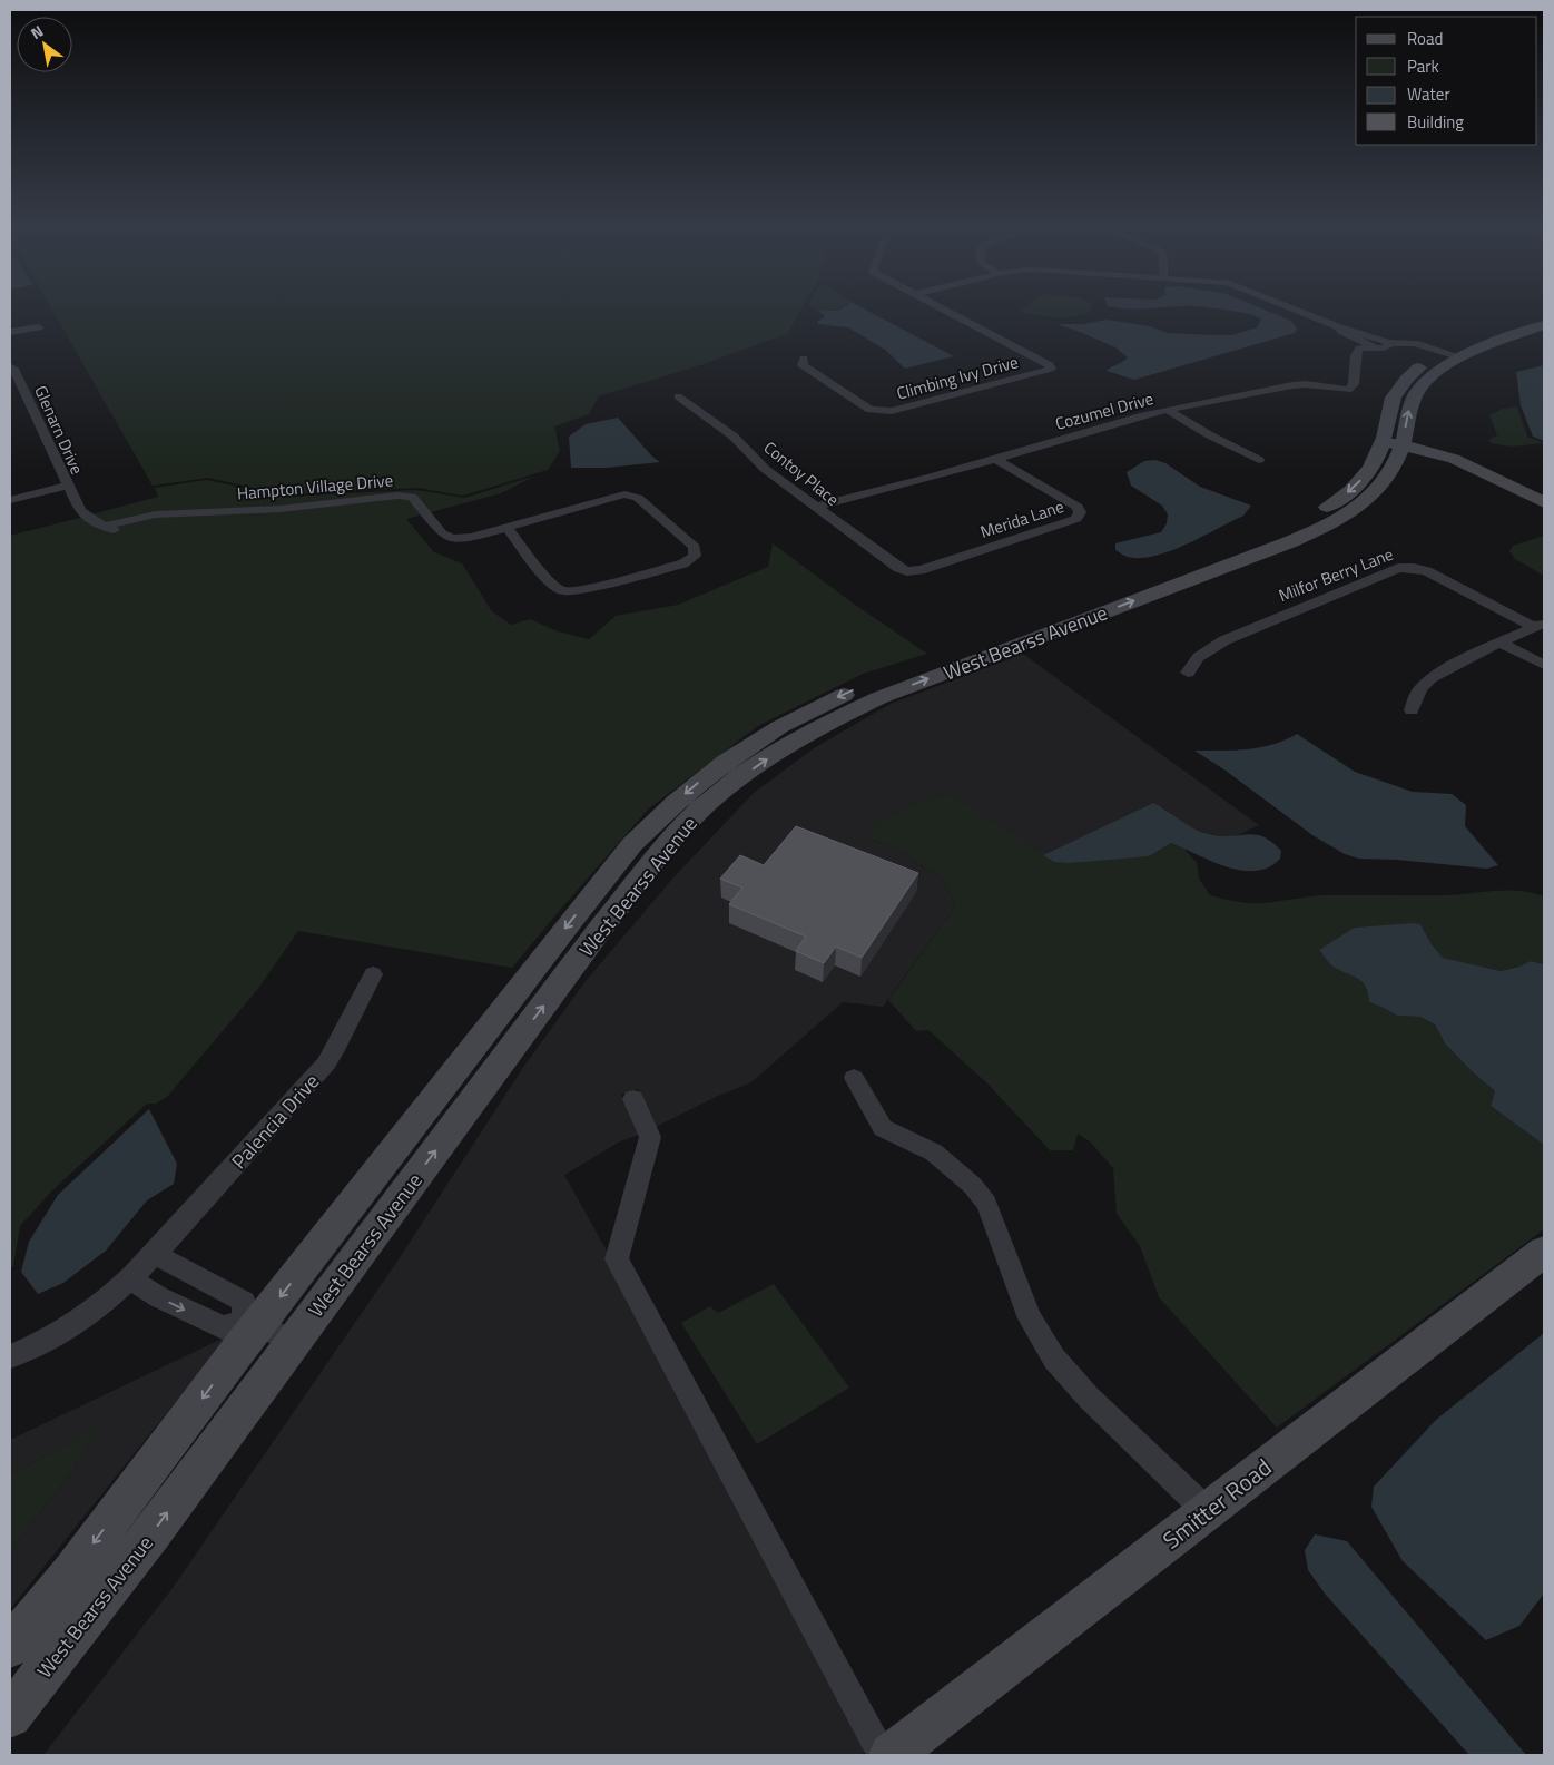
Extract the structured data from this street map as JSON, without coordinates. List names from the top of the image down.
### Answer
{
  "streets": {
    "main road": ["West Bearss Avenue", "Smitter Road"],
    "street": [
      "Climbing Ivy Drive",
      "Cozumel Drive",
      "Glenarn Drive",
      "Contoy Place",
      "Hampton Village Drive",
      "Merida Lane",
      "Milfor Berry Lane",
      "Palencia Drive"
    ]
  },
  "crossings": [
    ["Cozumel Drive", "Contoy Place"],
    ["Cozumel Drive", "Merida Lane"],
    ["Glenarn Drive", "Hampton Village Drive"],
    ["Contoy Place", "Merida Lane"]
  ],
  "legend": [
    "Road",
    "Park",
    "Water",
    "Building"
  ],
  "north": "top left"
}
